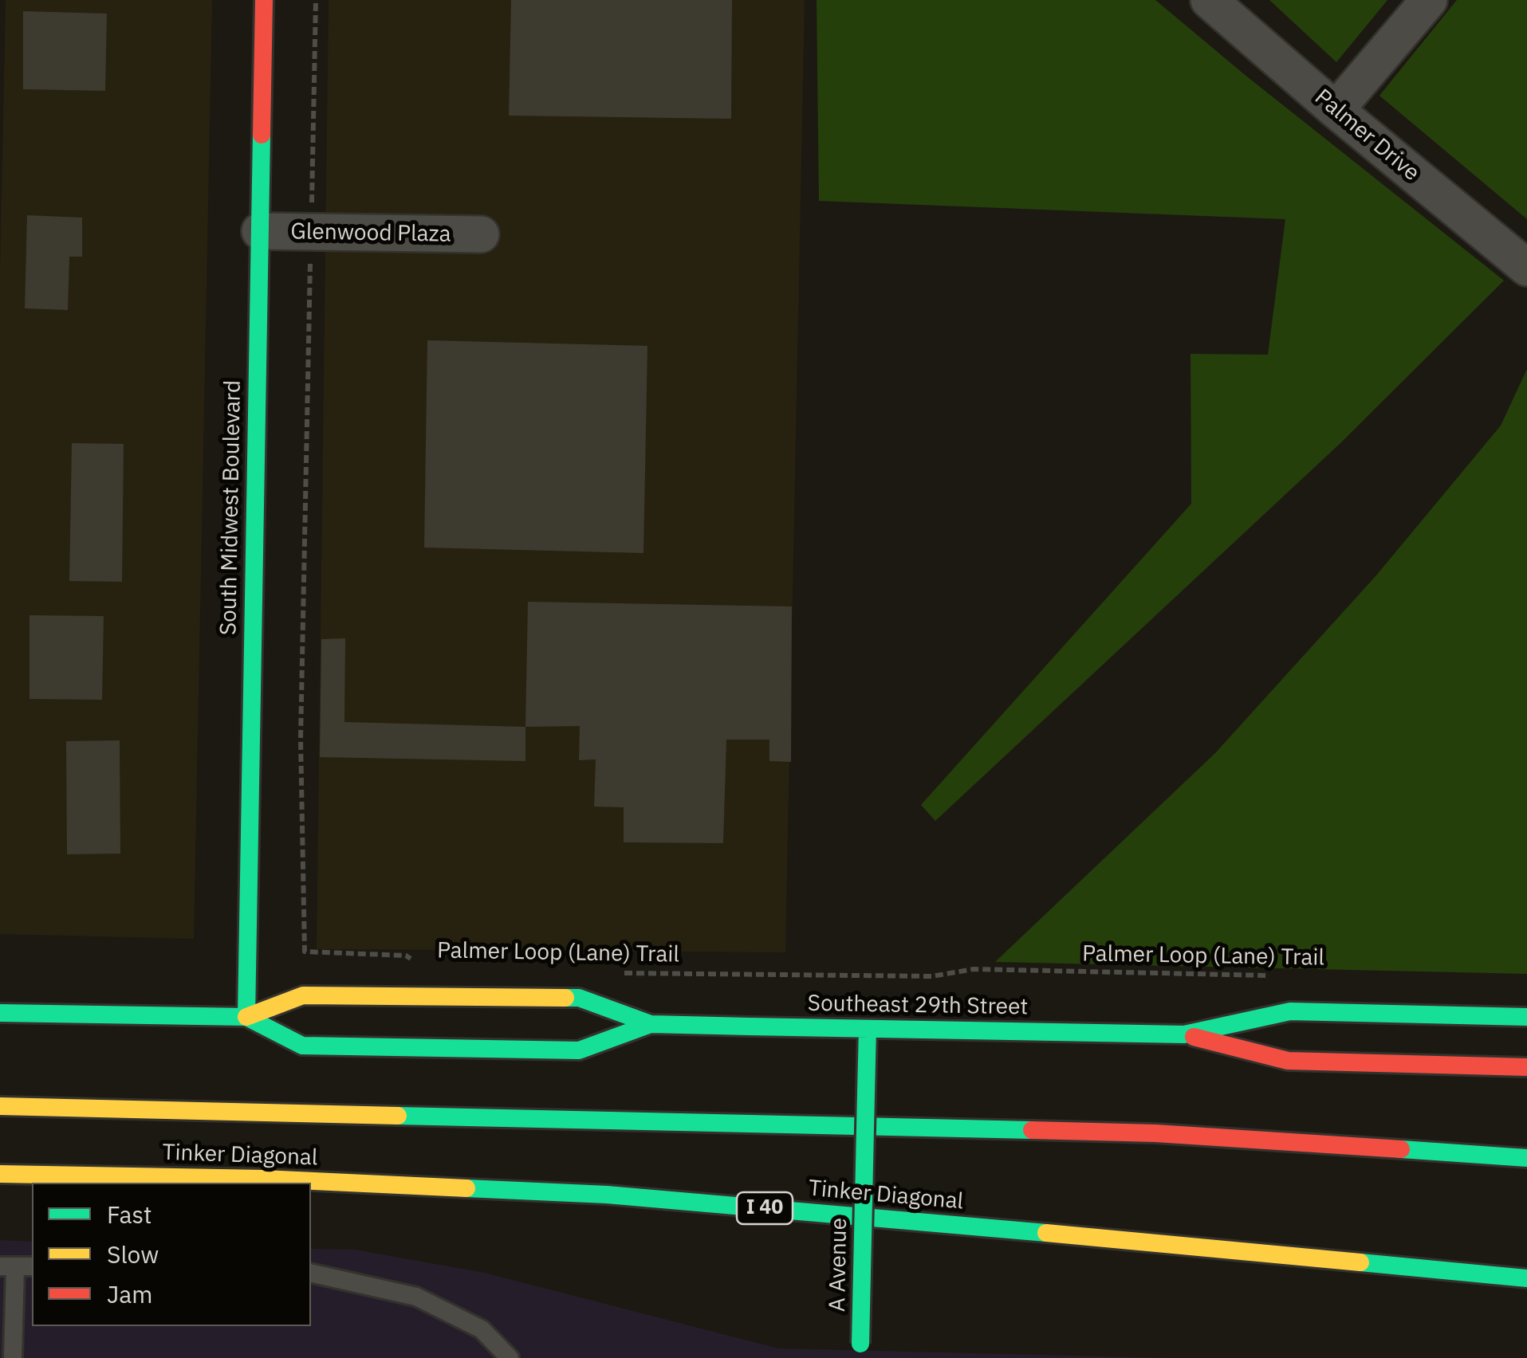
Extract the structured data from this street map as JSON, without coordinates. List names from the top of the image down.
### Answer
{
  "streets": {
    "main road": [
      "South Midwest Boulevard",
      "Southeast 29th Street",
      "Tinker Diagonal",
      "I 40",
      "A Avenue"
    ],
    "street": ["Palmer Drive", "Glenwood Plaza"],
    "path": ["Palmer Loop (Lane) Trail"]
  },
  "crossings": [
    ["Glenwood Plaza", "South Midwest Boulevard"],
    ["Glenwood Plaza", "Palmer Loop (Lane) Trail"],
    ["South Midwest Boulevard", "Southeast 29th Street"],
    ["Southeast 29th Street", "A Avenue"]
  ],
  "legend": ["Fast", "Slow", "Jam"]
}
